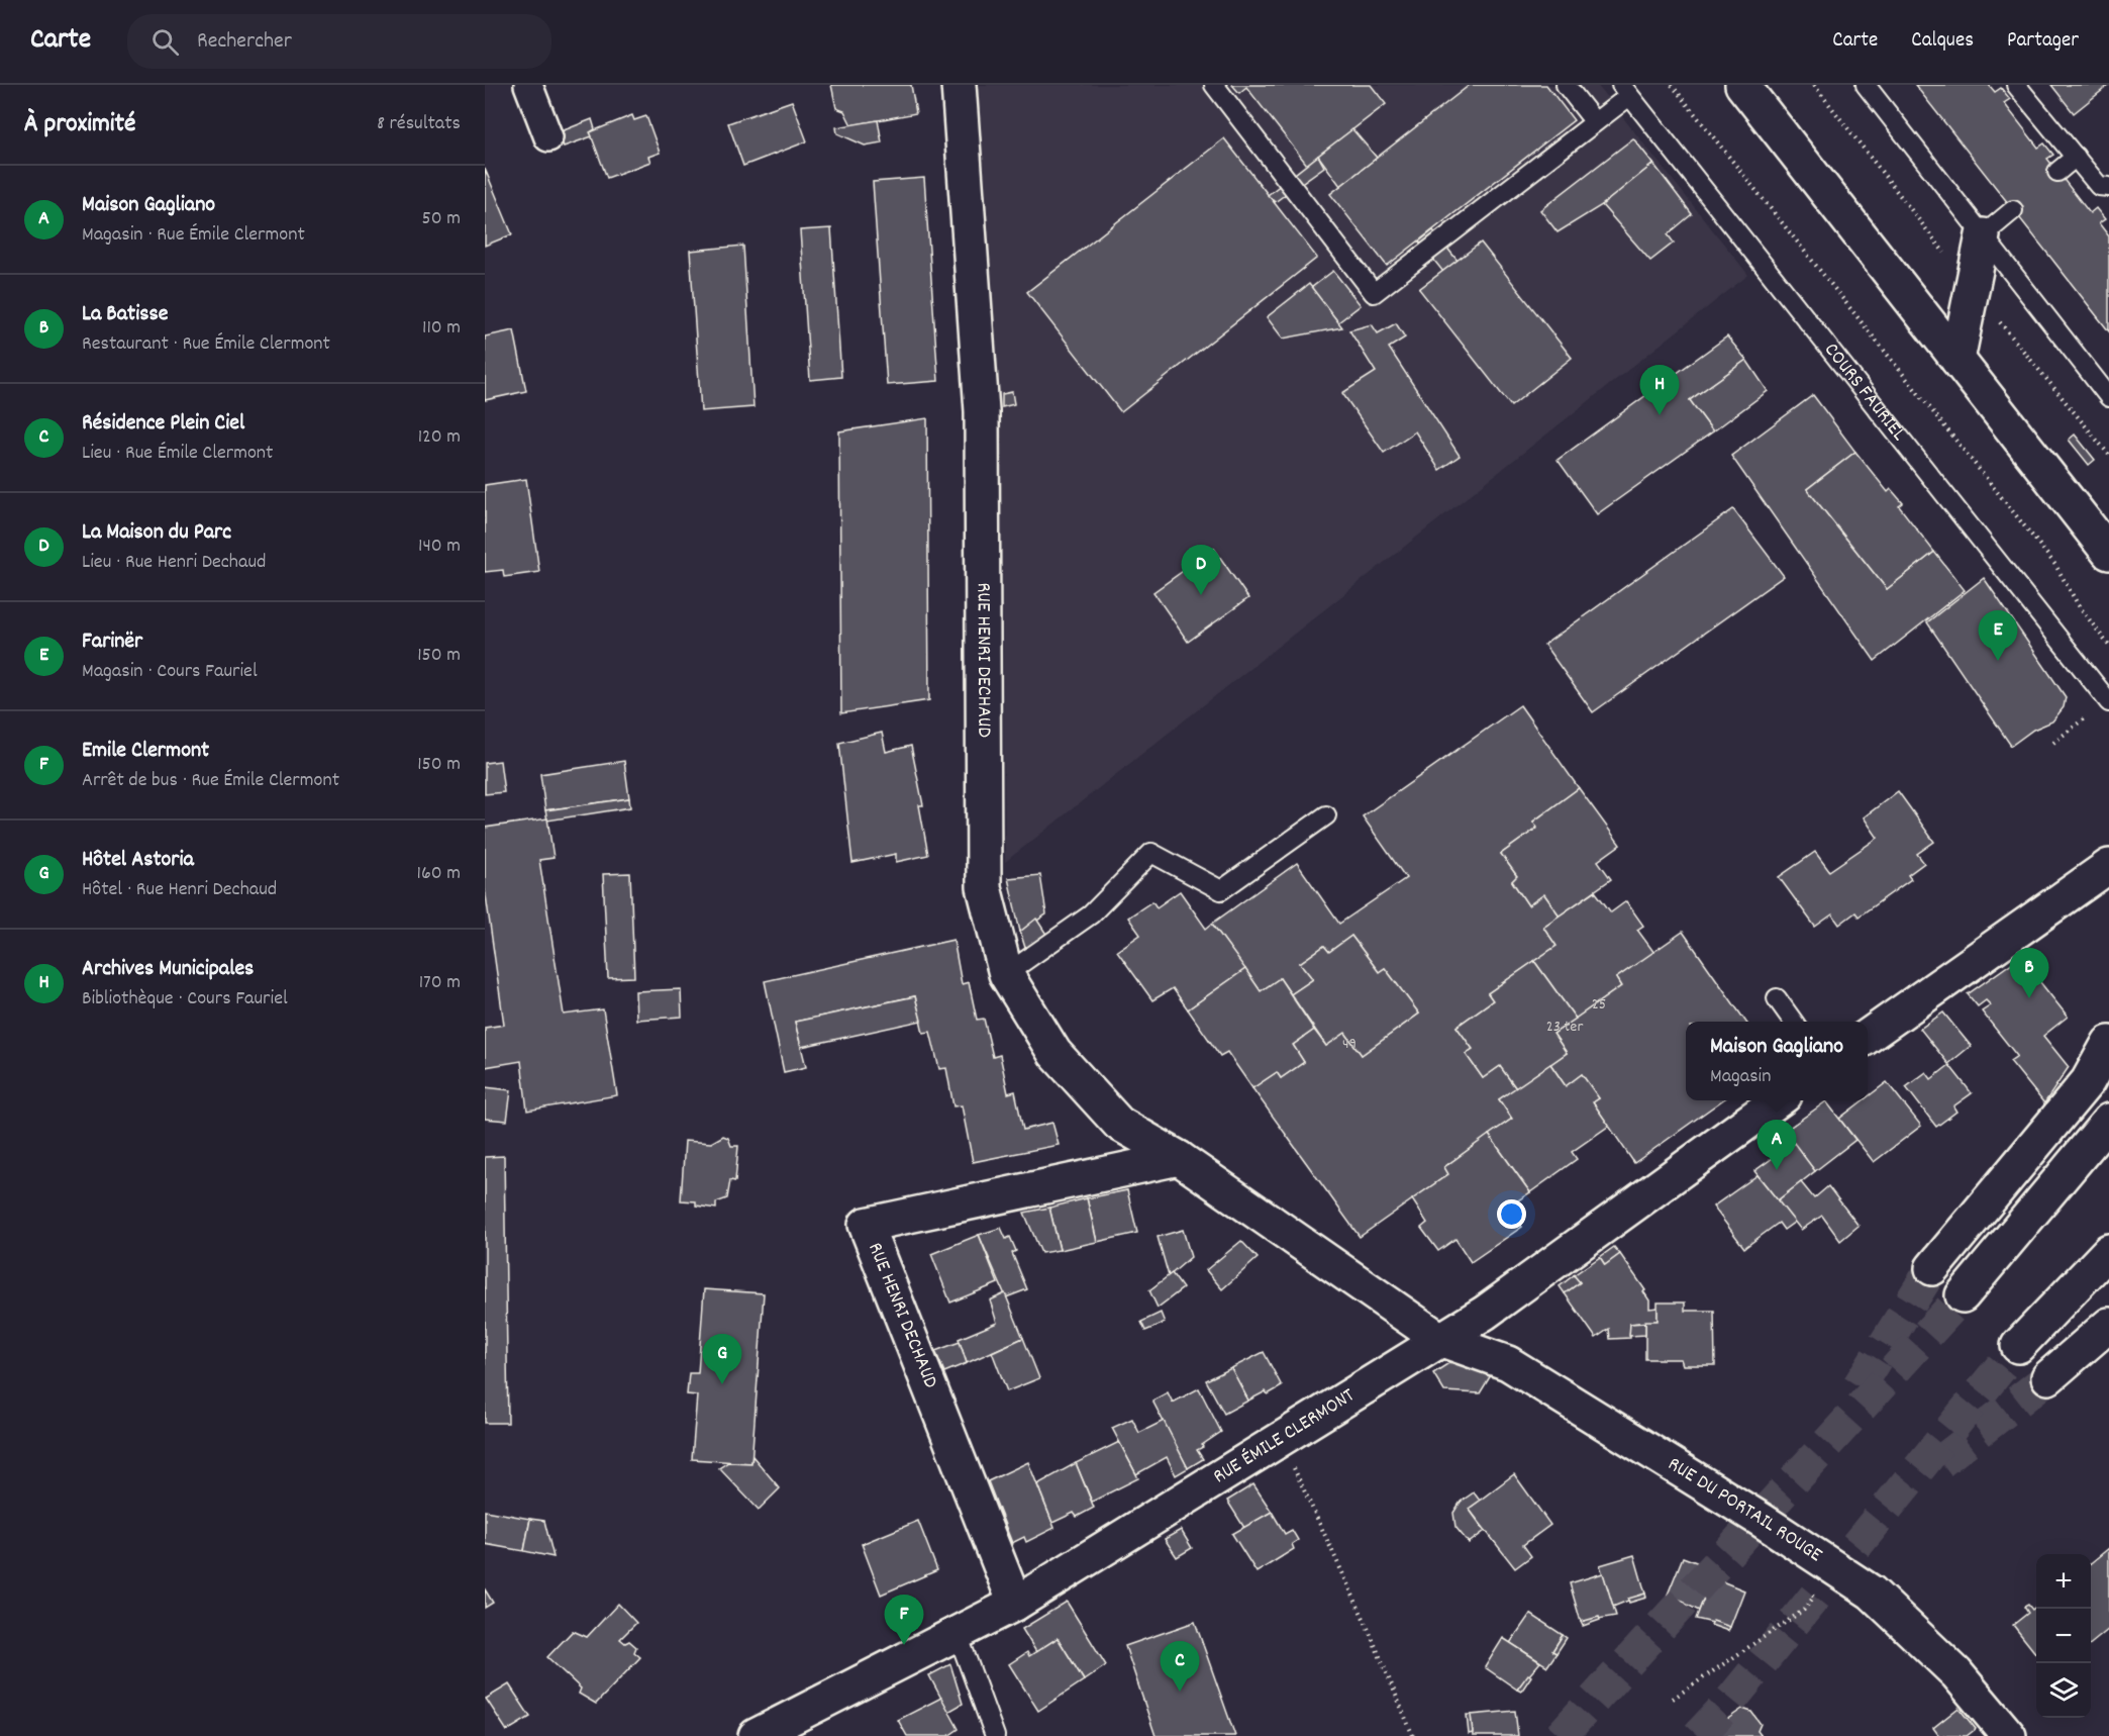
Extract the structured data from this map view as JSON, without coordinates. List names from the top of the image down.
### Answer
{
  "streets": {
    "main road": ["RUE HENRI DECHAUD", "RUE ÉMILE CLERMONT", "RUE DU PORTAIL ROUGE"],
    "lane": ["COURS FAURIEL"]
  },
  "crossings": [
    ["RUE HENRI DECHAUD", "RUE ÉMILE CLERMONT"],
    ["RUE HENRI DECHAUD", "RUE DU PORTAIL ROUGE"],
    ["RUE ÉMILE CLERMONT", "RUE DU PORTAIL ROUGE"]
  ],
  "house_numbers": ["25", "23 ter", "49"],
  "page": {
    "header": "Carte",
    "search": "Rechercher",
    "nav": ["Carte", "Calques", "Partager"],
    "heading": ["À proximité", "8 résultats"],
    "list": [
      {
        "mark": "A",
        "name": "Maison Gagliano",
        "note": "Magasin · Rue Émile Clermont",
        "value": "50 m"
      },
      {
        "mark": "B",
        "name": "La Batisse",
        "note": "Restaurant · Rue Émile Clermont",
        "value": "110 m"
      },
      {
        "mark": "C",
        "name": "Résidence Plein Ciel",
        "note": "Lieu · Rue Émile Clermont",
        "value": "120 m"
      },
      {
        "mark": "D",
        "name": "La Maison du Parc",
        "note": "Lieu · Rue Henri Dechaud",
        "value": "140 m"
      },
      {
        "mark": "E",
        "name": "Farinër",
        "note": "Magasin · Cours Fauriel",
        "value": "150 m"
      },
      {
        "mark": "F",
        "name": "Emile Clermont",
        "note": "Arrêt de bus · Rue Émile Clermont",
        "value": "150 m"
      },
      {
        "mark": "G",
        "name": "Hôtel Astoria",
        "note": "Hôtel · Rue Henri Dechaud",
        "value": "160 m"
      },
      {
        "mark": "H",
        "name": "Archives Municipales",
        "note": "Bibliothèque · Cours Fauriel",
        "value": "170 m"
      }
    ],
    "pins": [
      "H",
      "D",
      "E",
      "B",
      "A",
      "G",
      "F",
      "C"
    ],
    "popup": ["Maison Gagliano", "Magasin"],
    "map_buttons": ["+", "−"]
  }
}
